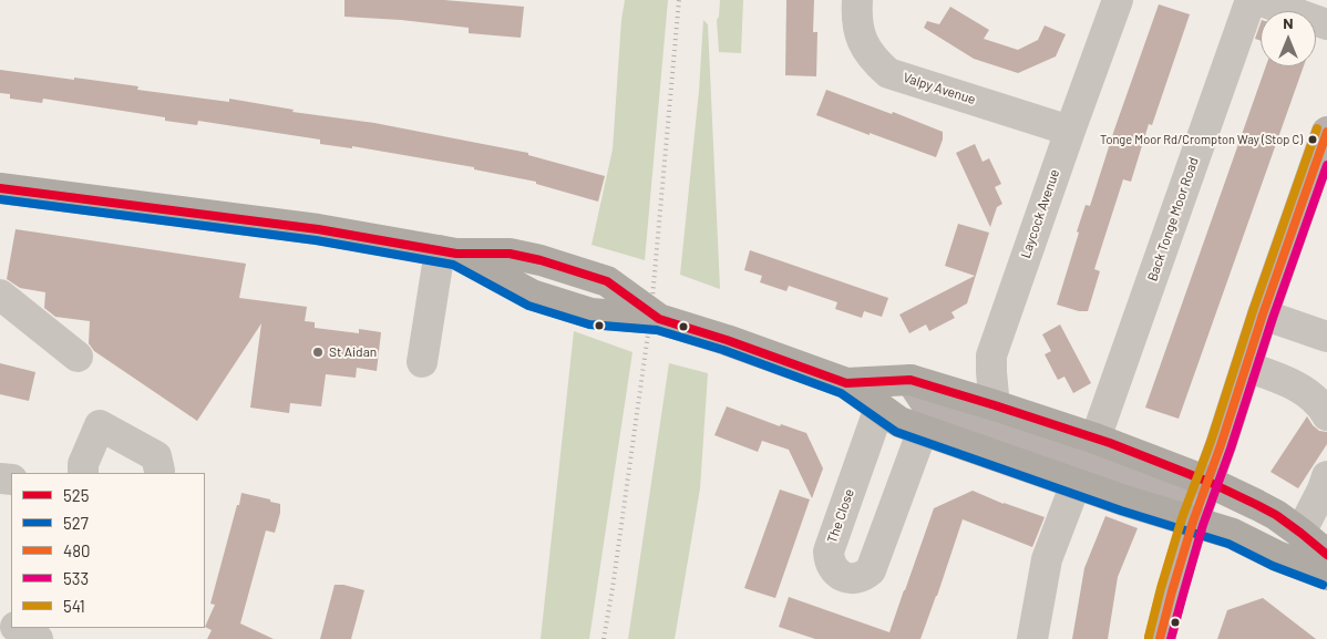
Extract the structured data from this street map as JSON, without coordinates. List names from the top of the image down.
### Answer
{
  "streets": {
    "street": [
      "Valpy Avenue",
      "Laycock Avenue",
      "Back Tonge Moor Road",
      "The Close"
    ]
  },
  "crossings": [
    ["Valpy Avenue", "Laycock Avenue"]
  ],
  "places": ["Tonge Moor Rd/Crompton Way (Stop C)", "St Aidan"],
  "lines": [
    "transit line 541",
    "transit line 480",
    "transit line 533",
    "transit line 525",
    "transit line 527"
  ],
  "legend": [
    "525",
    "527",
    "480",
    "533",
    "541"
  ],
  "north": "top"
}
